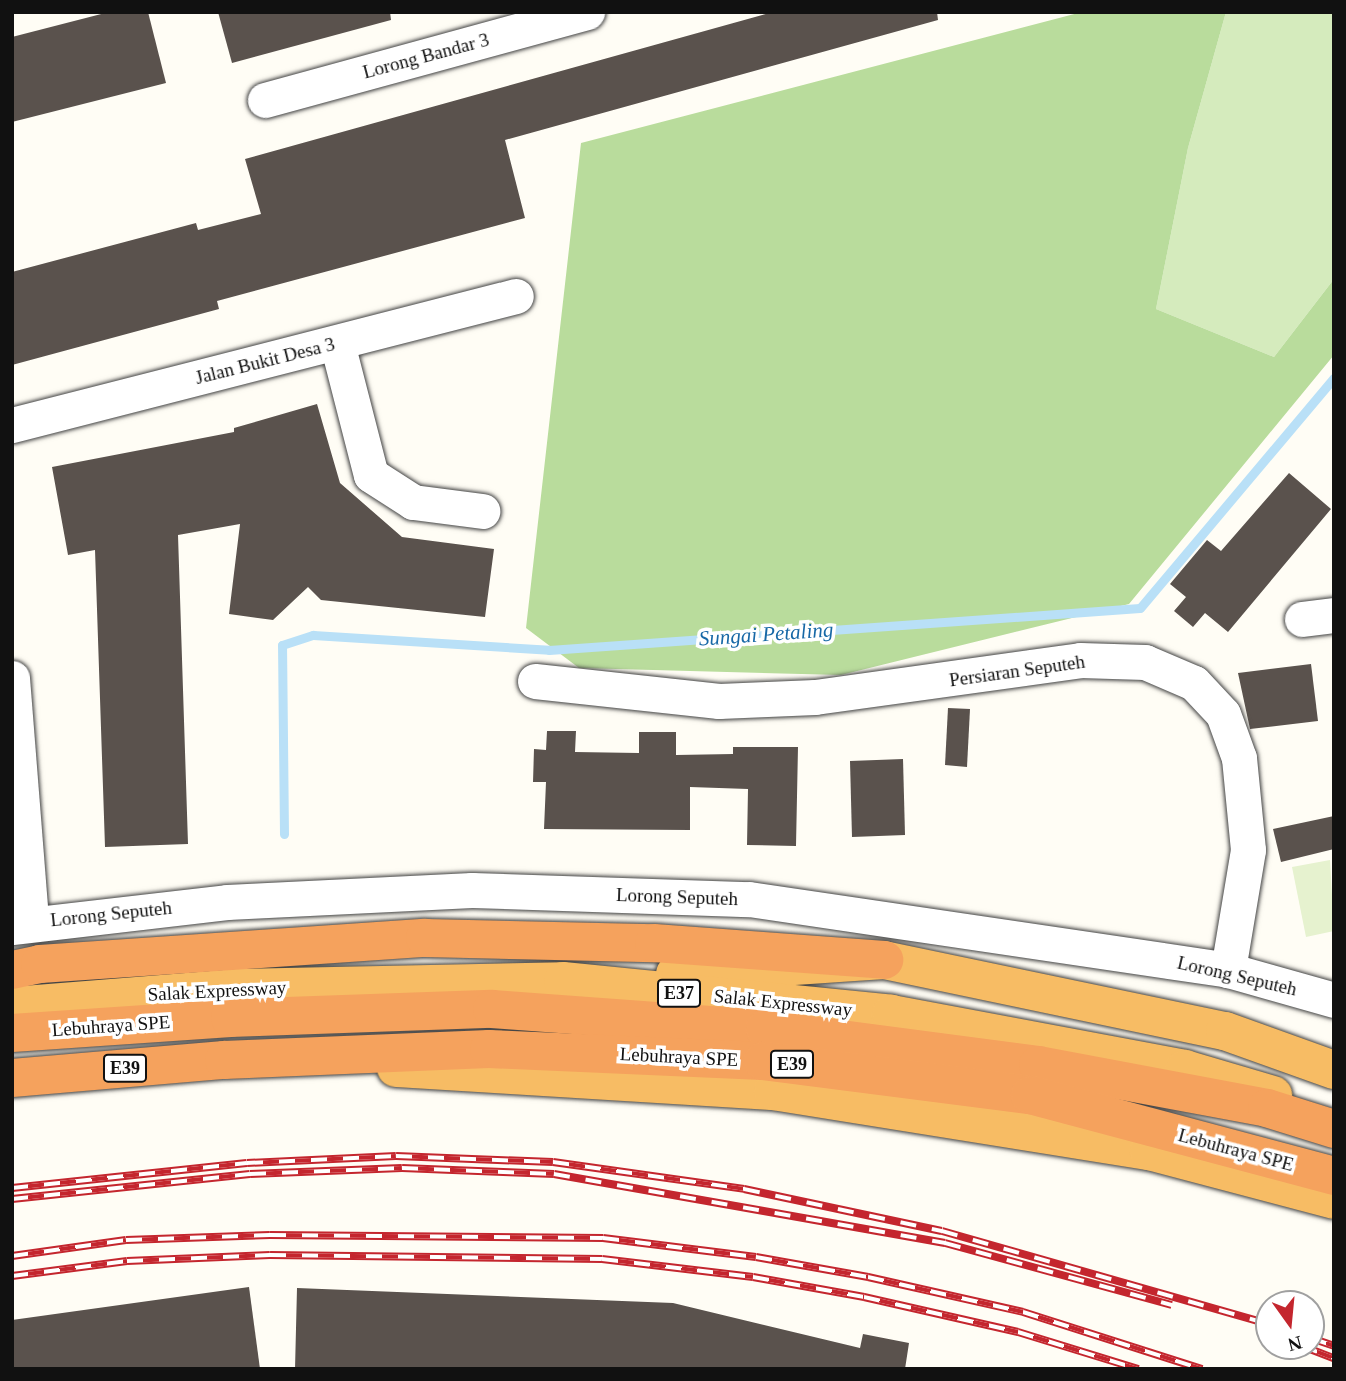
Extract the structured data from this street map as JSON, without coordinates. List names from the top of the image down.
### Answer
{
  "streets": {
    "highway": [
      "Salak Expressway",
      "E37",
      "Lebuhraya SPE",
      "E39"
    ],
    "street": [
      "Lorong Bandar 3",
      "Jalan Bukit Desa 3",
      "Persiaran Seputeh",
      "Lorong Seputeh"
    ]
  },
  "crossings": [
    ["Persiaran Seputeh", "Lorong Seputeh"]
  ],
  "water": ["Sungai Petaling"],
  "north": "bottom"
}
